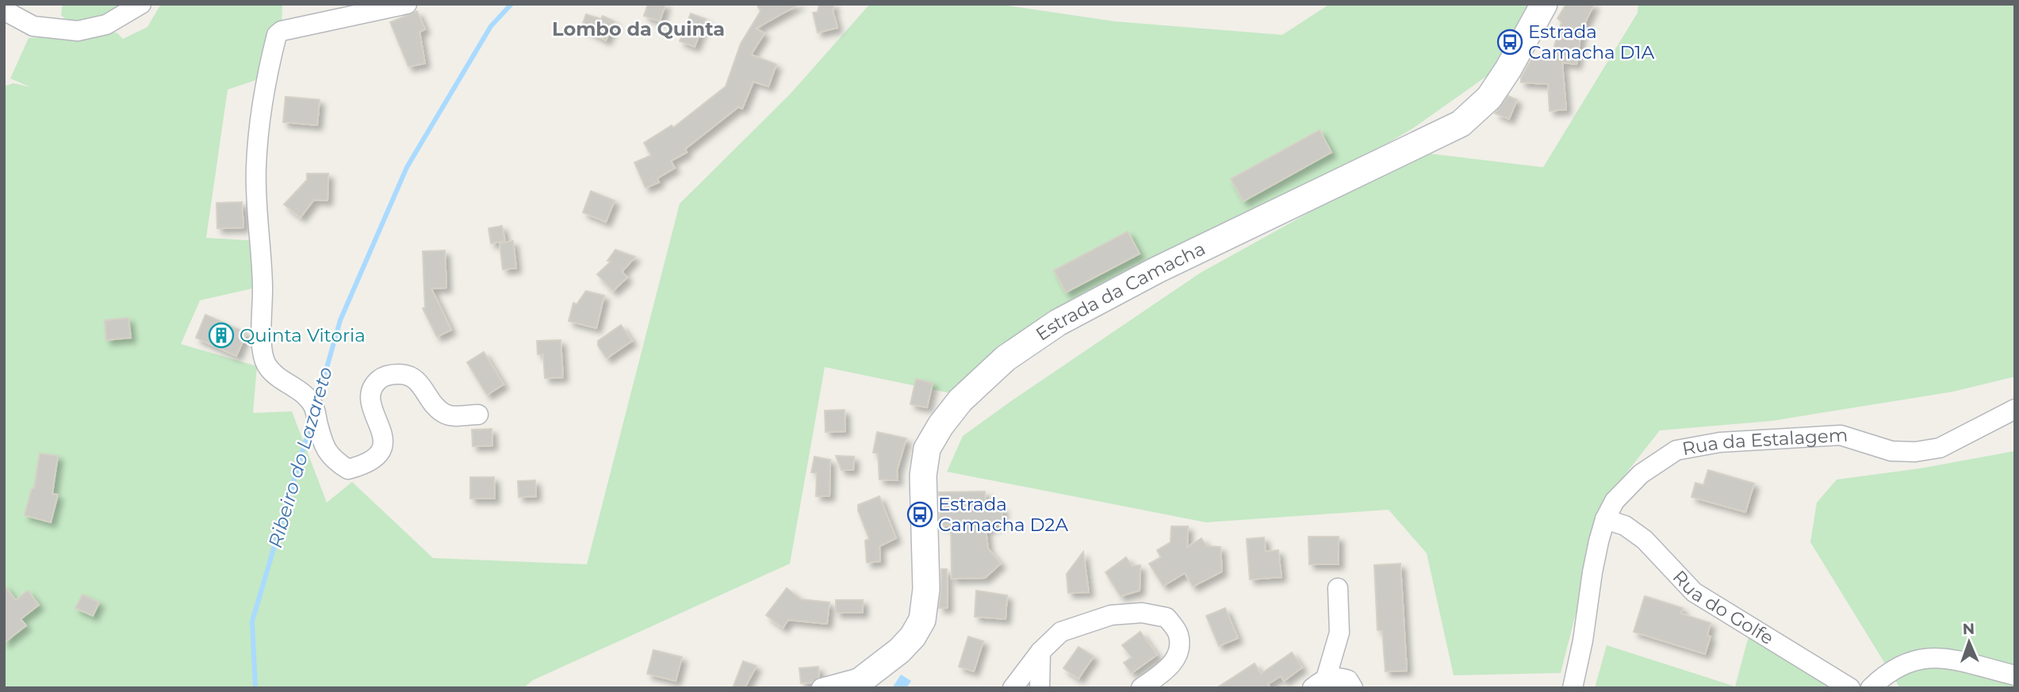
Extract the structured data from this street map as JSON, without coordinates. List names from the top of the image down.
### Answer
{
  "streets": {
    "street": ["Estrada da Camacha", "Rua da Estalagem", "Rua do Golfe"]
  },
  "crossings": [
    ["Rua da Estalagem", "Rua do Golfe"]
  ],
  "districts": ["Lombo da Quinta"],
  "water": ["Ribeiro do Lazareto"],
  "places": {
    "bus stop": ["Estrada Camacha D1A", "Estrada Camacha D2A"],
    "building": ["Quinta Vitoria"]
  },
  "north": "top"
}
